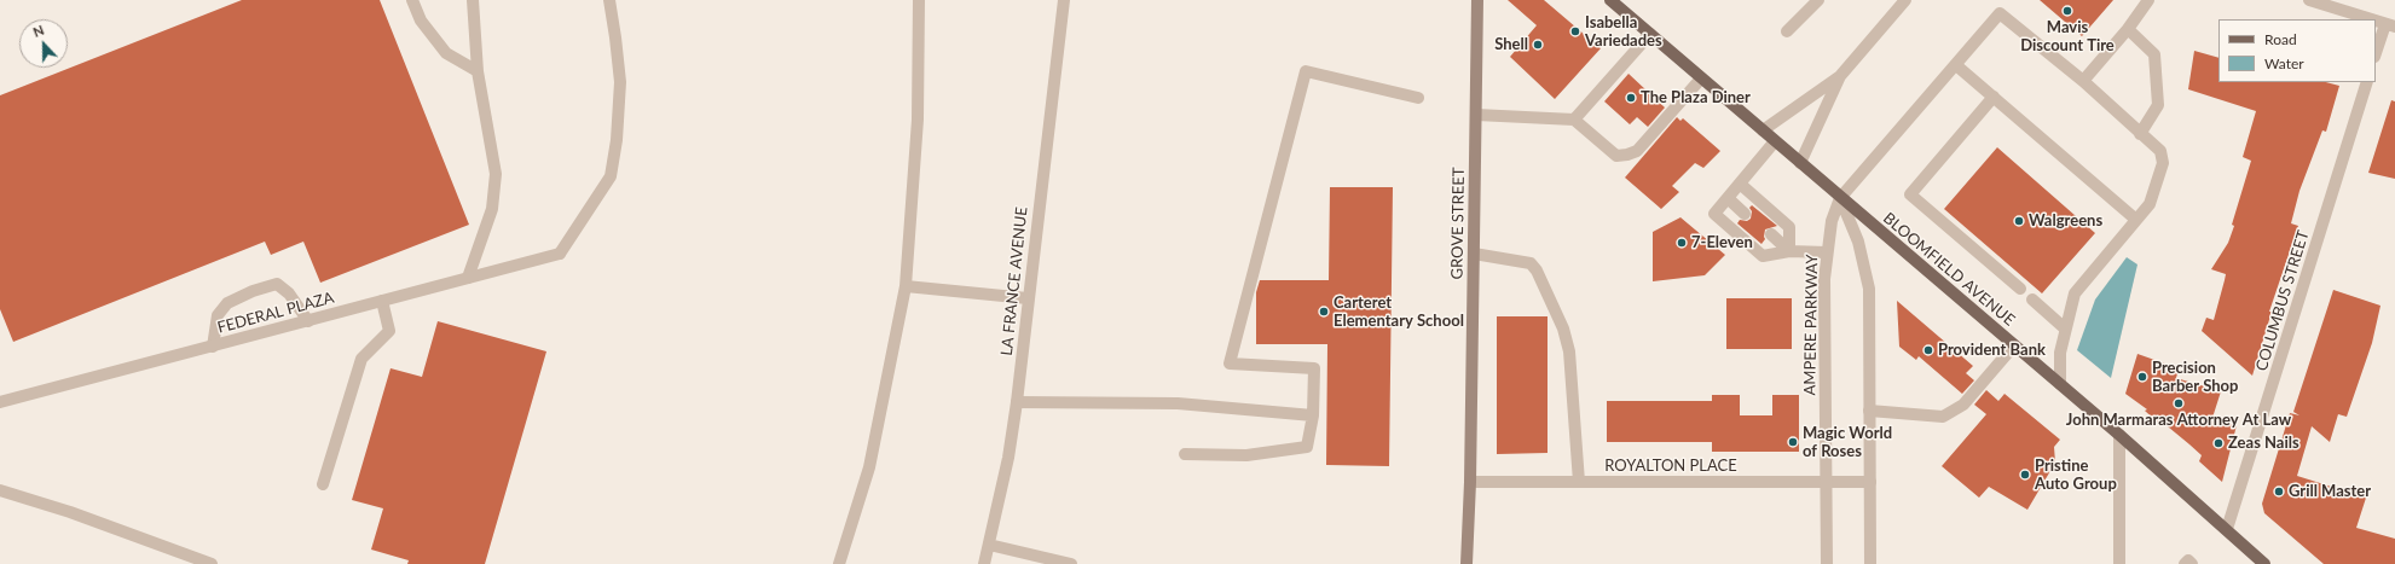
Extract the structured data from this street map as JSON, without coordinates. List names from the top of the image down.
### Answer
{
  "streets": {
    "main road": ["GROVE STREET", "BLOOMFIELD AVENUE"],
    "street": [
      "LA FRANCE AVENUE",
      "COLUMBUS STREET",
      "FEDERAL PLAZA",
      "AMPERE PARKWAY",
      "ROYALTON PLACE"
    ]
  },
  "crossings": [
    ["GROVE STREET", "ROYALTON PLACE"],
    ["BLOOMFIELD AVENUE", "COLUMBUS STREET"],
    ["BLOOMFIELD AVENUE", "AMPERE PARKWAY"],
    ["AMPERE PARKWAY", "ROYALTON PLACE"]
  ],
  "places": [
    "Mavis Discount Tire",
    "Isabella Variedades",
    "Shell",
    "The Plaza Diner",
    "Walgreens",
    "7-Eleven",
    "Carteret Elementary School",
    "Provident Bank",
    "Precision Barber Shop",
    "John Marmaras Attorney At Law",
    "Magic World of Roses",
    "Zeas Nails",
    "Pristine Auto Group",
    "Grill Master"
  ],
  "legend": ["Road", "Water"],
  "north": "top"
}
